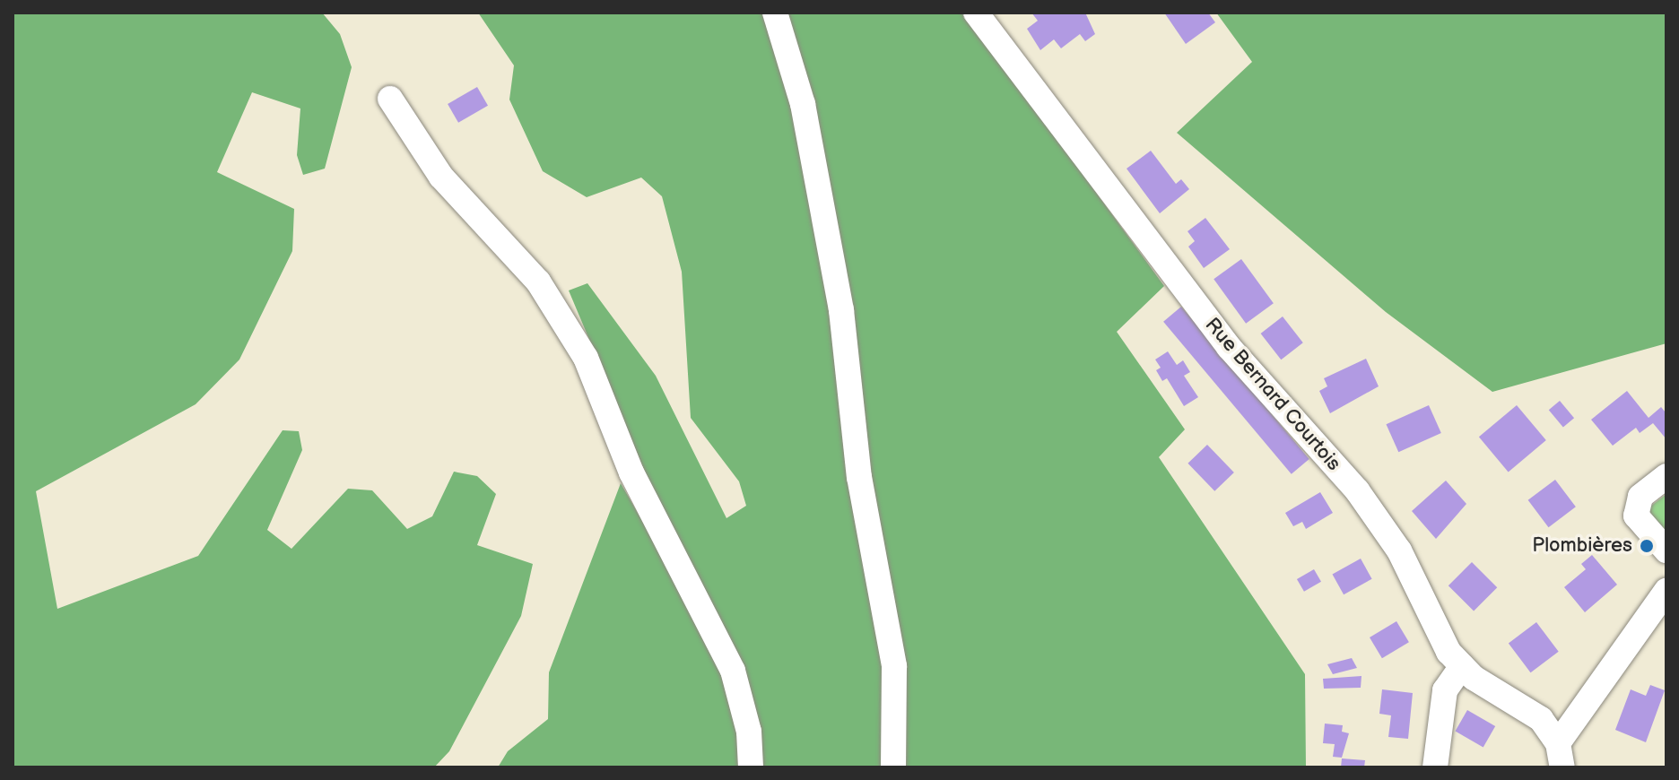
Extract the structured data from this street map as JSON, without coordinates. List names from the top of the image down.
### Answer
{
  "streets": {
    "street": ["Rue Bernard Courtois"]
  },
  "places": ["Plombières"]
}
